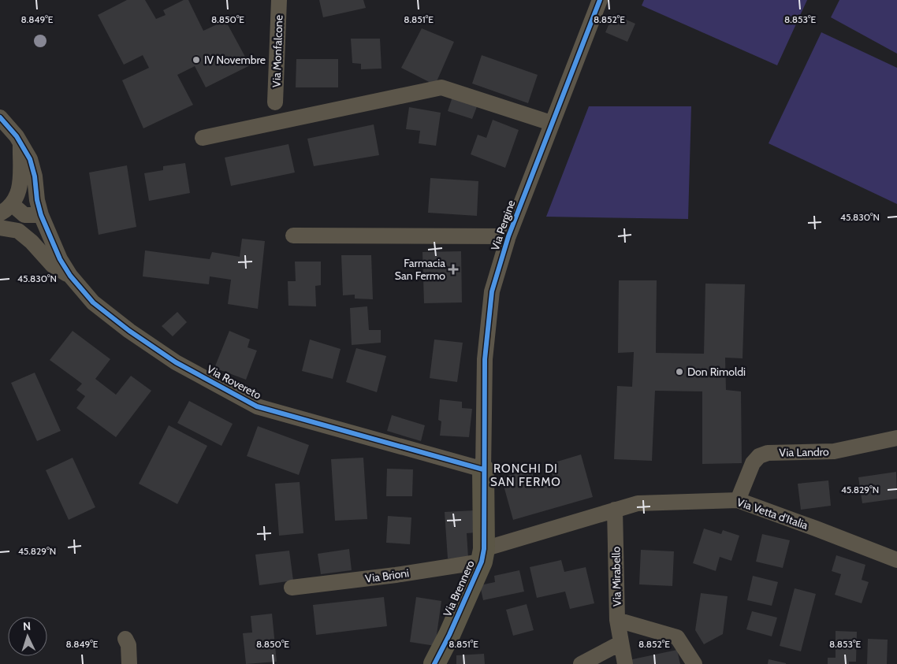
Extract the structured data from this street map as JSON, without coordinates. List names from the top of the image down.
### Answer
{
  "streets": {
    "street": [
      "Via Monfalcone",
      "Via Pergine",
      "Via Rovereto",
      "Via Landro",
      "Via Vetta d'Italia",
      "Via Brioni",
      "Via Mirabello",
      "Via Brennero"
    ]
  },
  "crossings": [
    ["Via Pergine", "Via Rovereto"],
    ["Via Pergine", "Via Brennero"],
    ["Via Rovereto", "Via Brennero"],
    ["Via Landro", "Via Vetta d'Italia"],
    ["Via Vetta d'Italia", "Via Brioni"],
    ["Via Vetta d'Italia", "Via Mirabello"],
    ["Via Vetta d'Italia", "Via Brennero"],
    ["Via Brioni", "Via Brennero"]
  ],
  "districts": ["RONCHI DI SAN FERMO"],
  "places": {
    "other": ["IV Novembre", "Don Rimoldi"],
    "health": ["Farmacia San Fermo"]
  },
  "north": "top",
  "coordinates": [
    "8.849°E",
    "8.850°E",
    "8.851°E",
    "8.852°E",
    "8.853°E",
    "45.830°N",
    "45.829°N"
  ]
}
